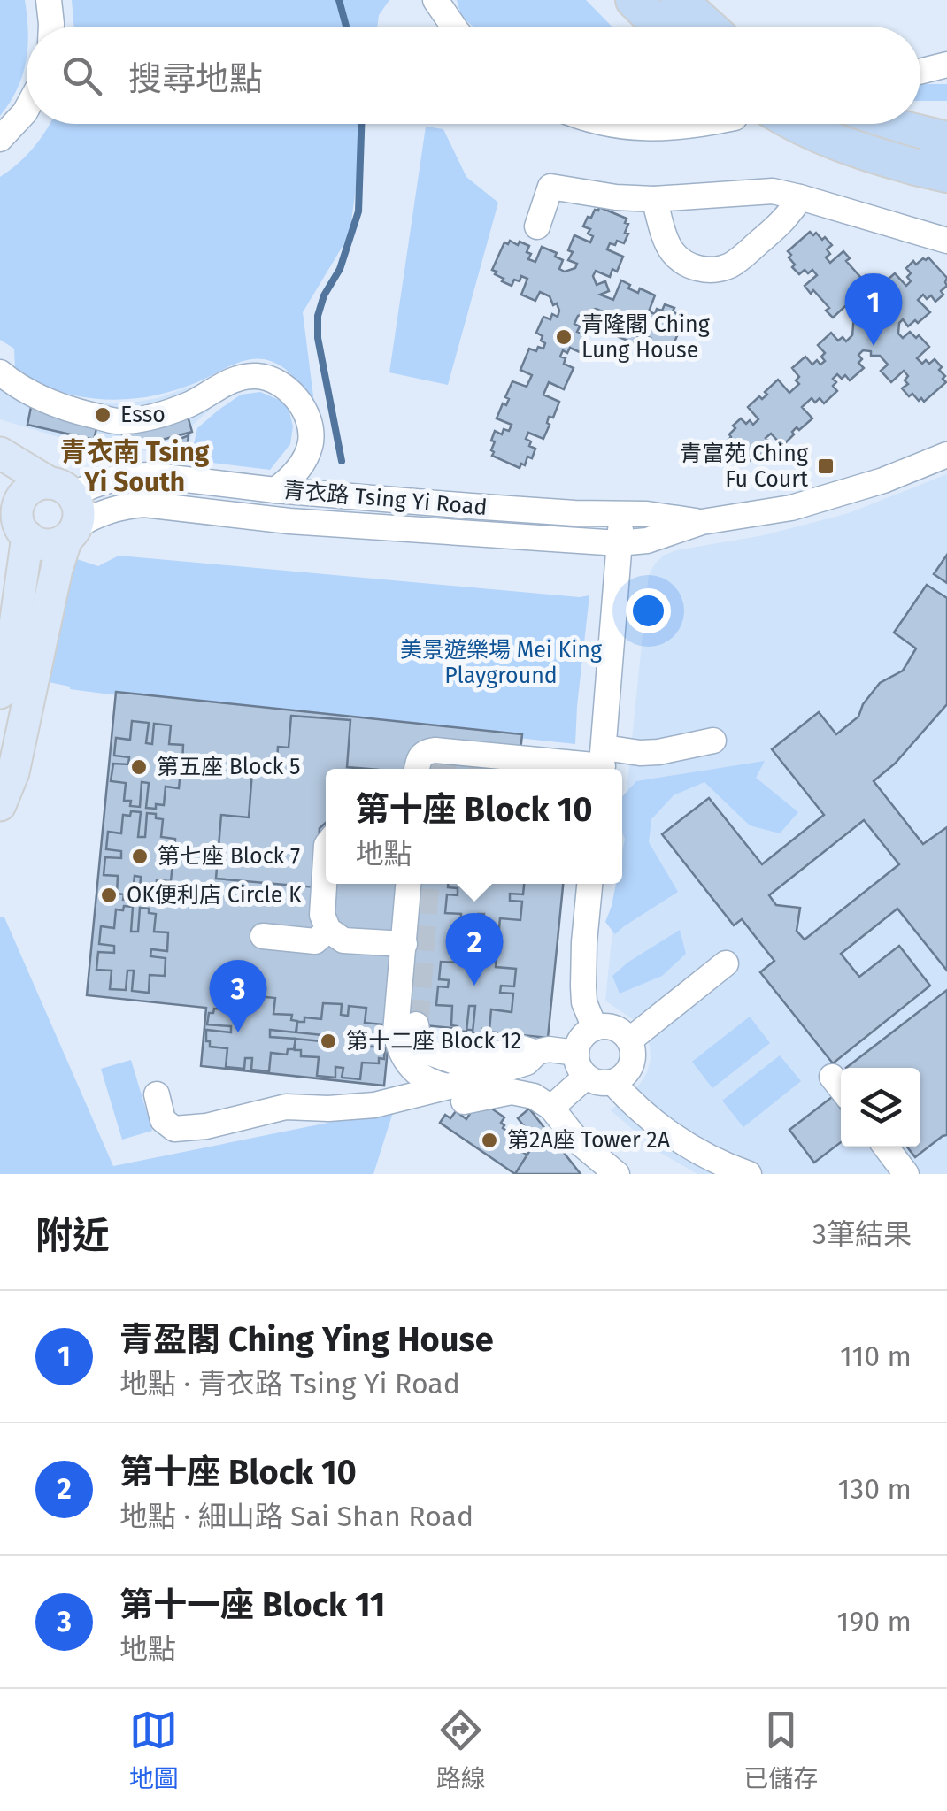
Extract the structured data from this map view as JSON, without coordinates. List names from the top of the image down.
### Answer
{
  "streets": {
    "street": ["青衣路 Tsing Yi Road"]
  },
  "districts": ["青衣南 Tsing Yi South"],
  "parks": ["美景遊樂場 Mei King Playground"],
  "places": {
    "other": [
      "青隆閣 Ching Lung House",
      "Esso",
      "第五座 Block 5",
      "第七座 Block 7",
      "OK便利店 Circle K",
      "第十二座 Block 12",
      "第2A座 Tower 2A"
    ],
    "transit": ["青富苑 Ching Fu Court"]
  },
  "page": {
    "search": "搜尋地點",
    "pins": ["1", "2", "3"],
    "popup": ["第十座 Block 10", "地點"],
    "heading": ["附近", "3筆結果"],
    "list": [
      {
        "mark": "1",
        "name": "青盈閣 Ching Ying House",
        "note": "地點 · 青衣路 Tsing Yi Road",
        "value": "110 m"
      },
      {
        "mark": "2",
        "name": "第十座 Block 10",
        "note": "地點 · 細山路 Sai Shan Road",
        "value": "130 m"
      },
      {
        "mark": "3",
        "name": "第十一座 Block 11",
        "note": "地點",
        "value": "190 m"
      }
    ],
    "nav": ["地圖", "路線", "已儲存"]
  }
}
